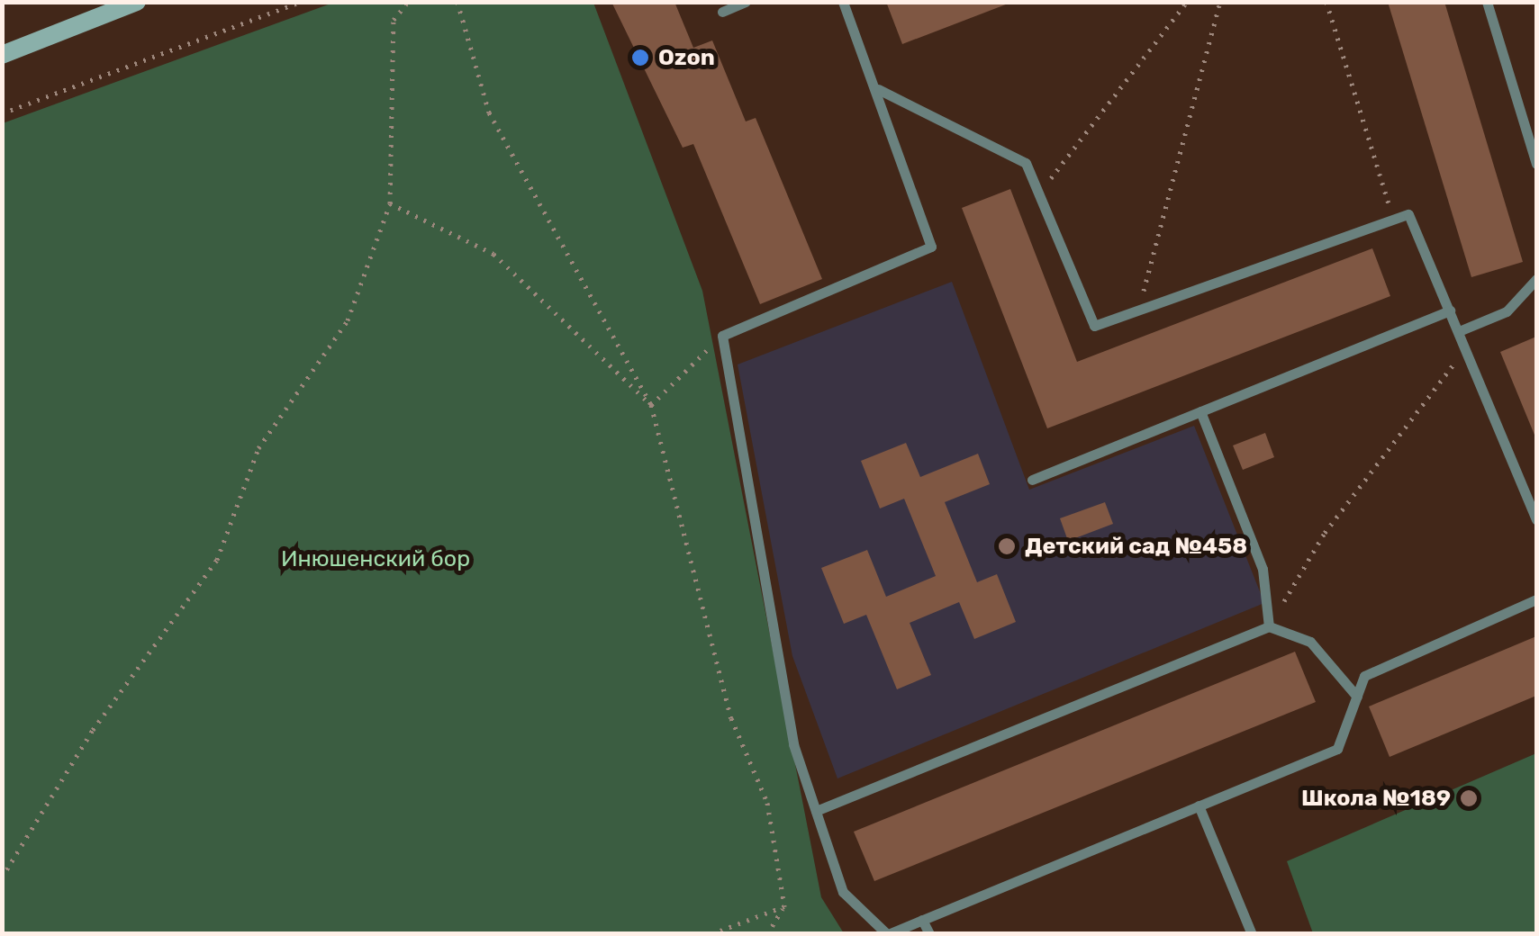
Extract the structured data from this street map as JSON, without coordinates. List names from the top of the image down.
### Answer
{
  "parks": ["Инюшенский бор"],
  "places": ["Ozon", "Детский сад №458", "Школа №189"]
}
